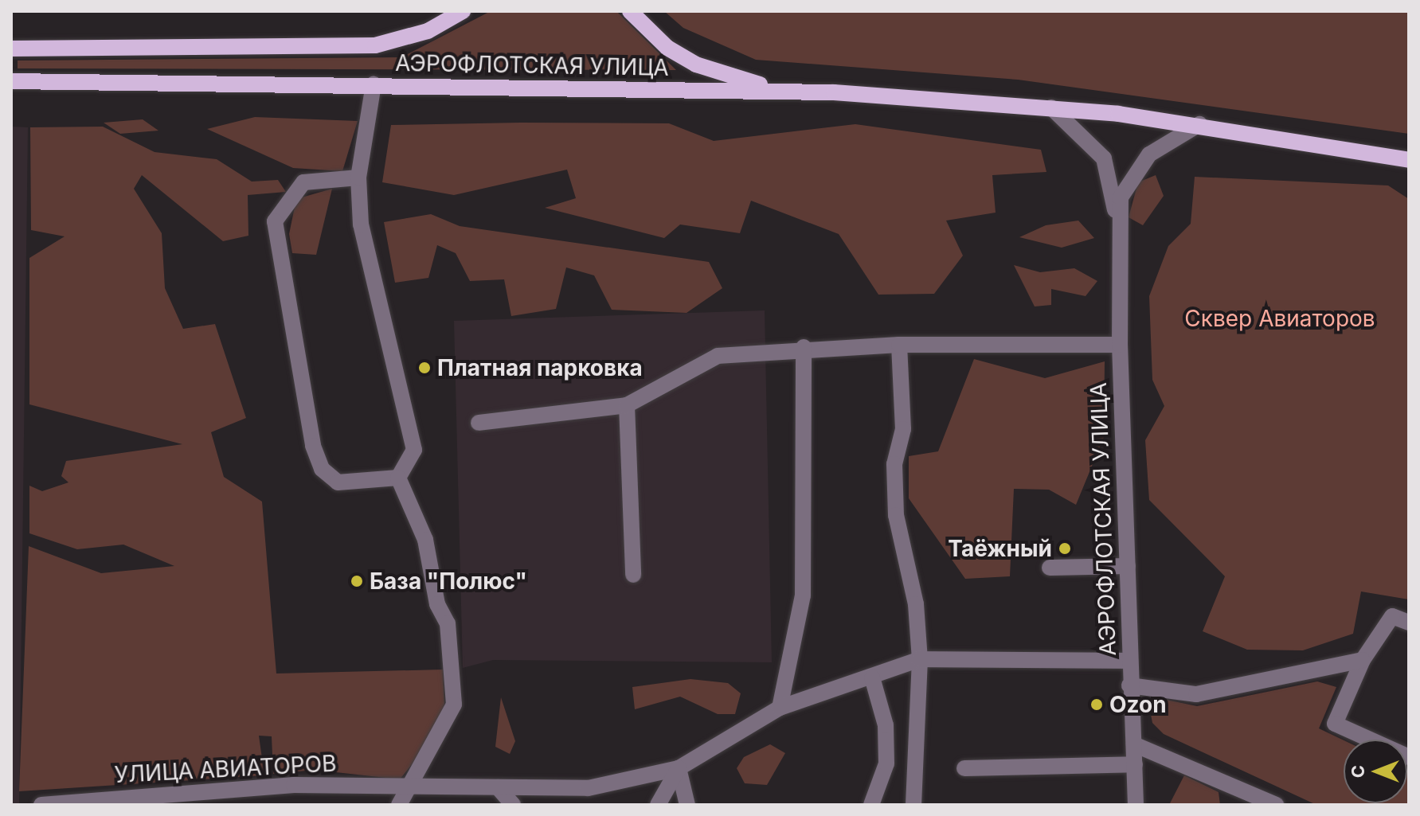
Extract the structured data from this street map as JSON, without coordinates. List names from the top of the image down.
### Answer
{
  "streets": {
    "main road": ["АЭРОФЛОТСКАЯ УЛИЦА"],
    "street": ["УЛИЦА АВИАТОРОВ"]
  },
  "parks": ["Сквер Авиаторов"],
  "places": [
    "Платная парковка",
    "Таёжный",
    "База \"Полюс\"",
    "Ozon"
  ],
  "north": "left"
}
